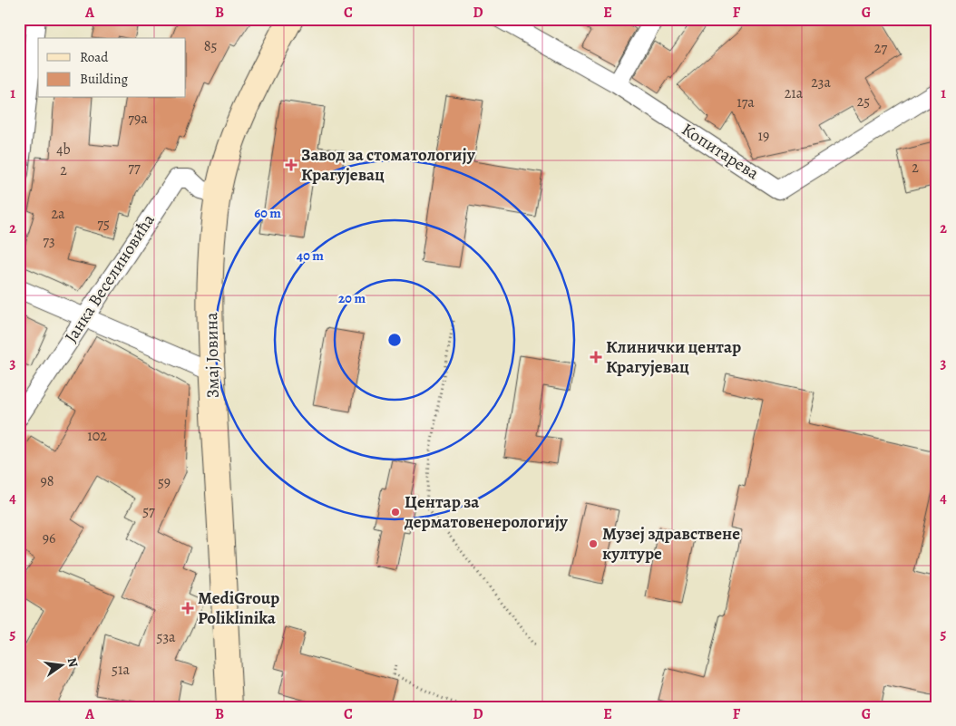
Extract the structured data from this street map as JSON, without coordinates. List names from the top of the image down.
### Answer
{
  "streets": {
    "main road": ["Змај Јовина"],
    "street": ["Копитарева", "Јанка Веселиновића"]
  },
  "crossings": [
    ["Јанка Веселиновића", "Змај Јовина"]
  ],
  "places": {
    "health": ["Завод за стоматологију Крагујевац", "Клинички центар Крагујевац", "MediGroup Poliklinika"],
    "other": ["Центар за дерматовенерологију", "Музеј здравствене културе"]
  },
  "house_numbers": [
    "85",
    "27",
    "23a",
    "21a",
    "25",
    "17a",
    "79a",
    "19",
    "4b",
    "77",
    "2",
    "2",
    "2a",
    "75",
    "73",
    "102",
    "98",
    "59",
    "57",
    "96",
    "53a",
    "51a"
  ],
  "legend": ["Road", "Building"],
  "north": "right",
  "grid": {
    "columns": [
      "A",
      "B",
      "C",
      "D",
      "E",
      "F",
      "G"
    ],
    "rows": [
      "1",
      "2",
      "3",
      "4",
      "5"
    ]
  },
  "rings": ["60 m", "40 m", "20 m"]
}
